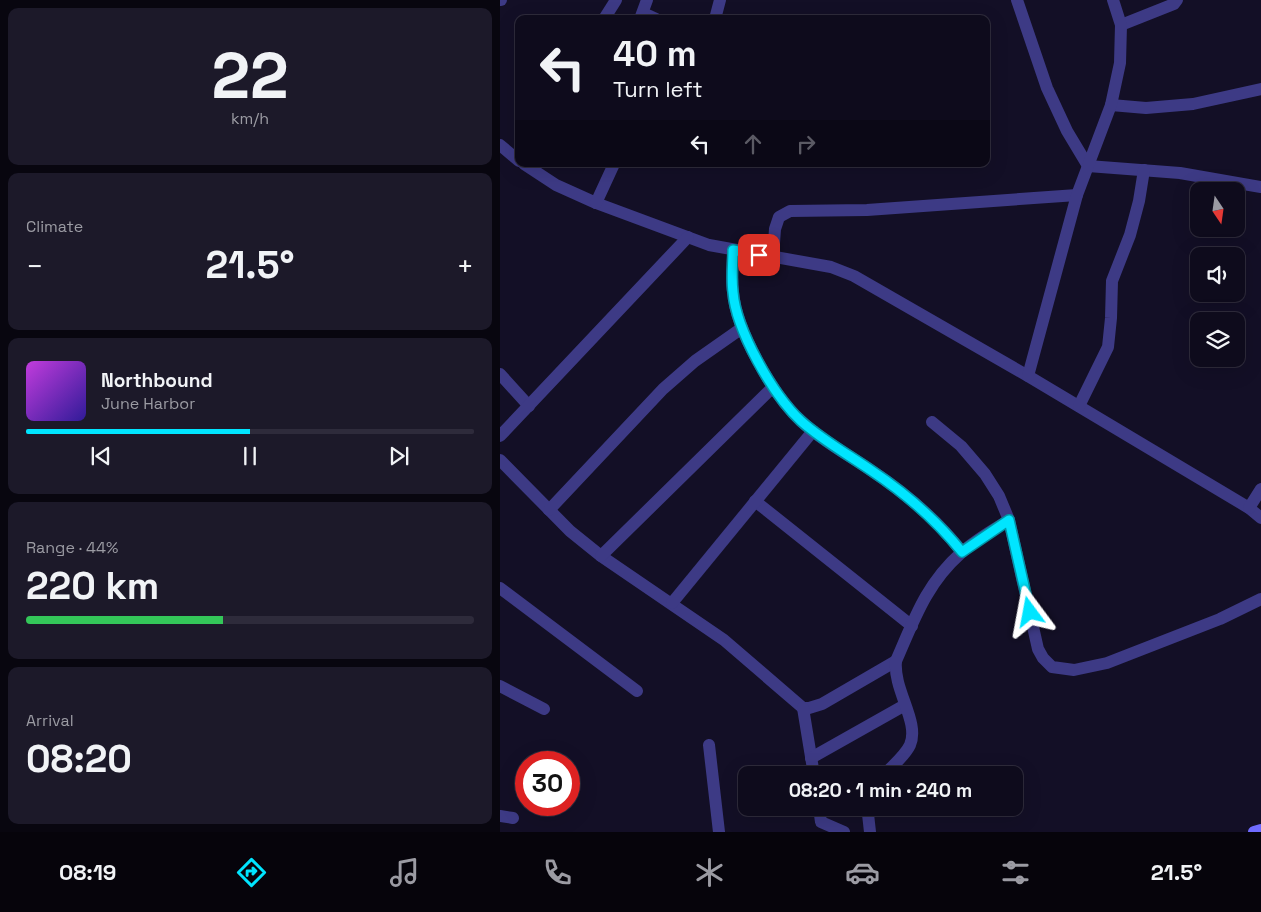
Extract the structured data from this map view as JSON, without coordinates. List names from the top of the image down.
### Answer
{
  "north": "bottom",
  "page": {
    "tile": [
      ["22", "km/h"],
      "Climate",
      ["Range · 44%", "220 km"],
      ["Arrival", "08:20"]
    ],
    "turn": ["40 m", "Turn left"],
    "heat": ["−", "21.5°", "+"],
    "song": ["Northbound", "June Harbor"],
    "limit": "30",
    "trip": "08:20 · 1 min · 240 m",
    "tabs": ["08:19", "21.5°"]
  }
}
